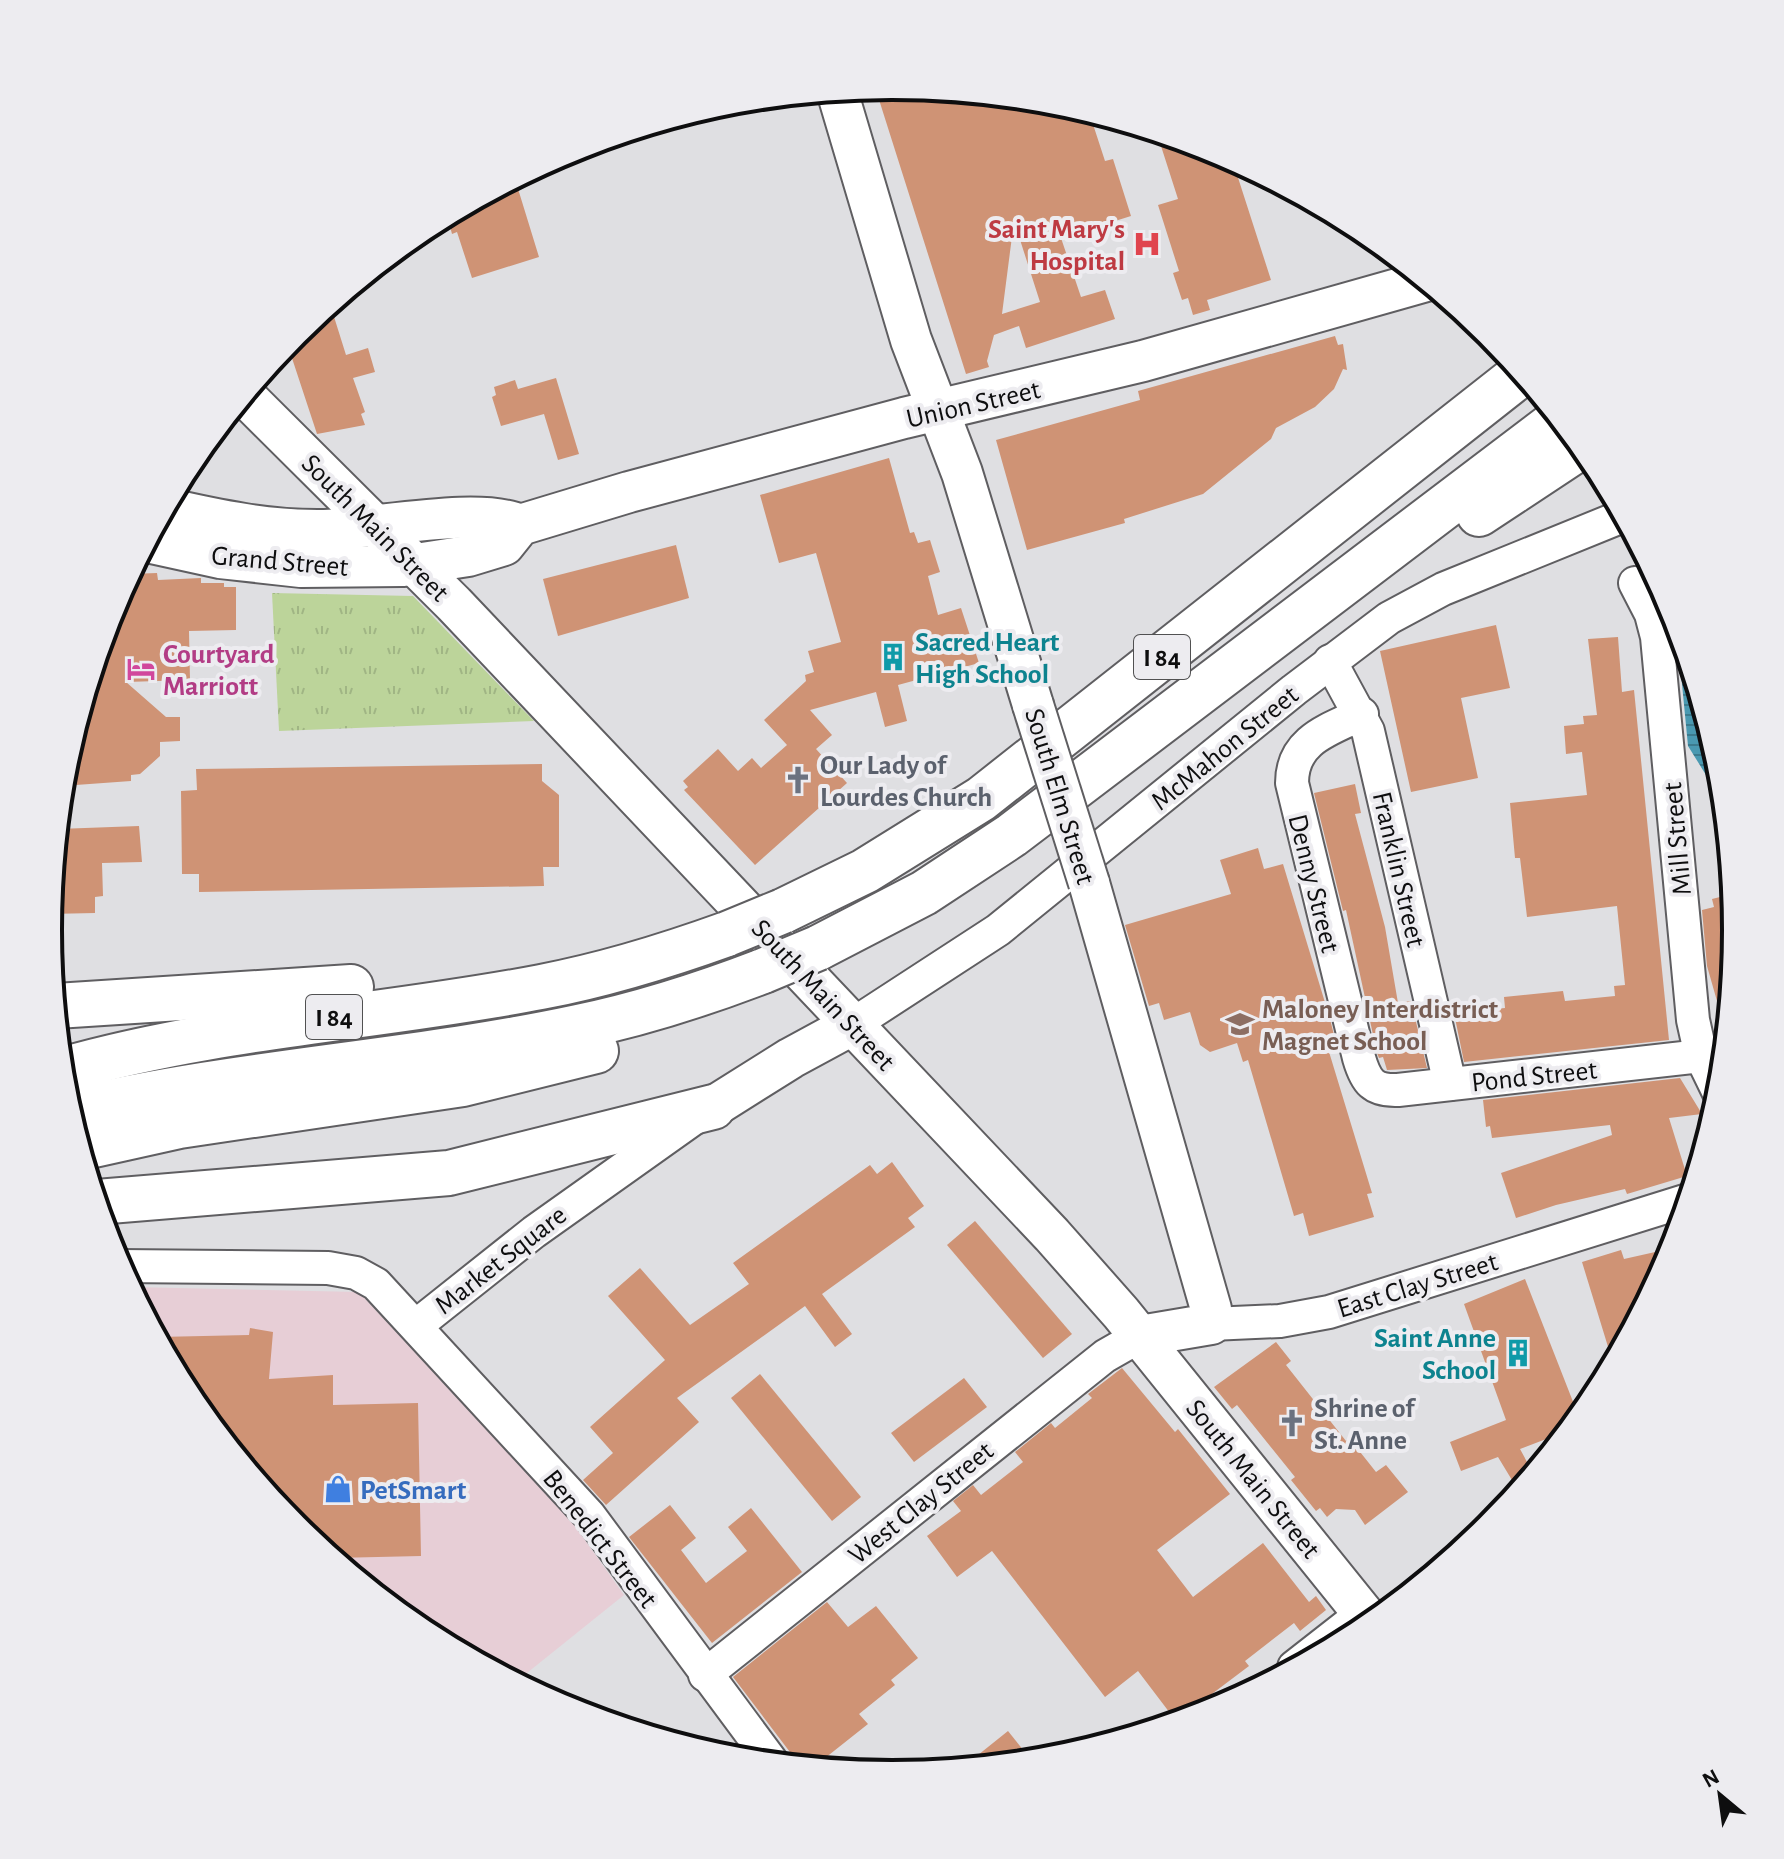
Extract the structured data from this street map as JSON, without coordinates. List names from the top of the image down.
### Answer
{
  "streets": {
    "highway": ["I 84"],
    "main road": [
      "Union Street",
      "South Main Street",
      "Grand Street",
      "South Elm Street",
      "Market Square",
      "East Clay Street"
    ],
    "street": [
      "McMahon Street",
      "Mill Street",
      "Franklin Street",
      "Denny Street",
      "Pond Street",
      "West Clay Street",
      "Benedict Street"
    ]
  },
  "crossings": [
    ["Union Street", "South Main Street"],
    ["Union Street", "Grand Street"],
    ["Union Street", "South Elm Street"],
    ["South Main Street", "Grand Street"],
    ["South Main Street", "McMahon Street"],
    ["South Main Street", "Market Square"],
    ["South Main Street", "East Clay Street"],
    ["South Main Street", "West Clay Street"],
    ["McMahon Street", "Franklin Street"],
    ["McMahon Street", "Market Square"],
    ["South Elm Street", "East Clay Street"],
    ["Mill Street", "Pond Street"],
    ["Franklin Street", "Denny Street"],
    ["Franklin Street", "Pond Street"],
    ["Denny Street", "Pond Street"],
    ["Market Square", "Benedict Street"],
    ["East Clay Street", "West Clay Street"],
    ["West Clay Street", "Benedict Street"]
  ],
  "places": {
    "hospital": ["Saint Mary's Hospital"],
    "building": ["Sacred Heart High School", "Saint Anne School"],
    "hotel": ["Courtyard Marriott"],
    "church": ["Our Lady of Lourdes Church", "Shrine of St. Anne"],
    "school or university": ["Maloney Interdistrict Magnet School"],
    "shop": ["PetSmart"]
  },
  "north": "top left"
}
